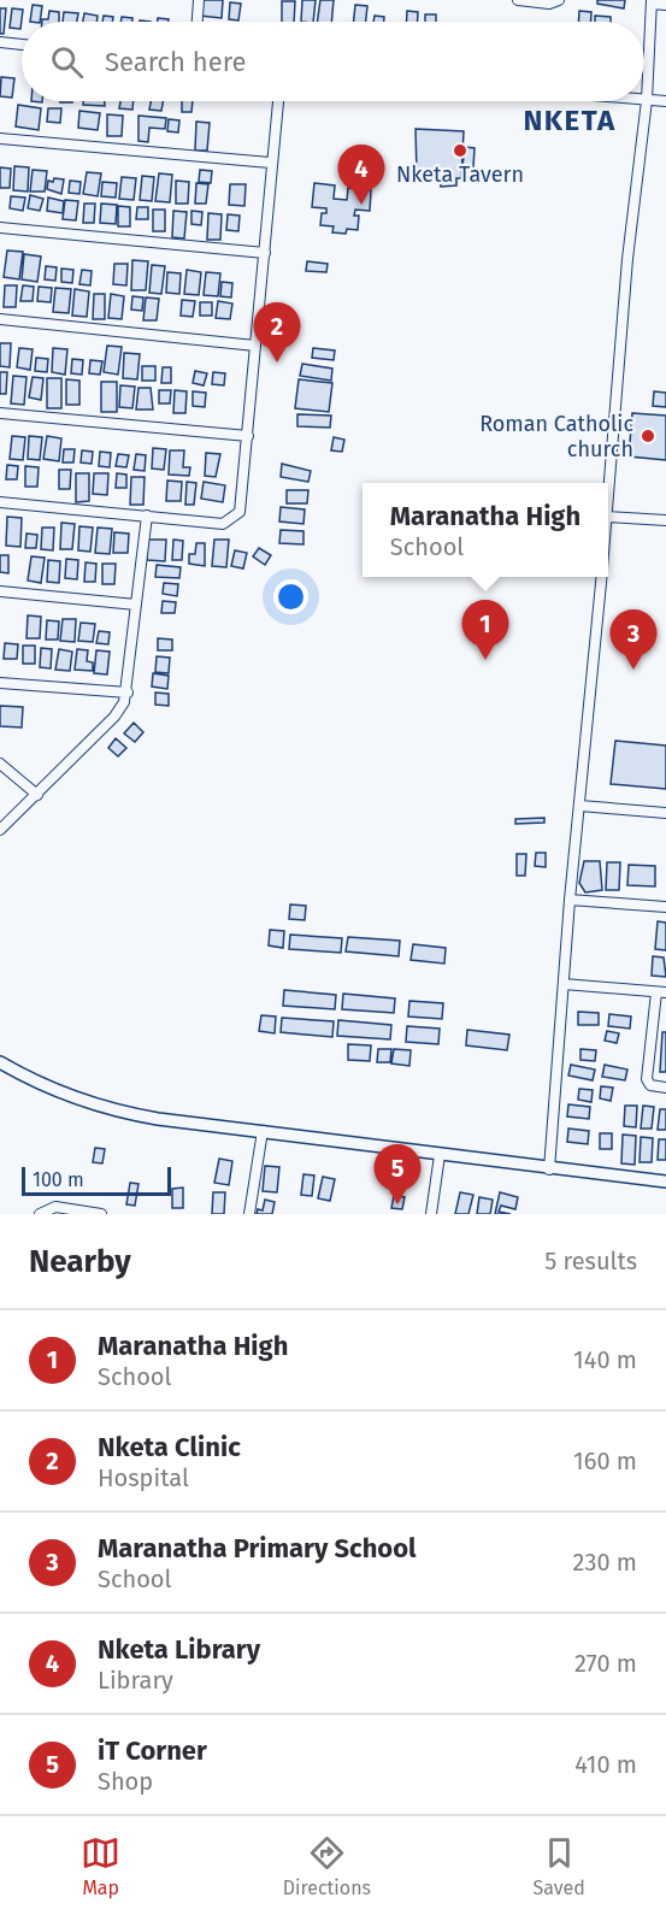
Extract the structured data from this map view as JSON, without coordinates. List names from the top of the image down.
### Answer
{
  "districts": ["NKETA"],
  "places": ["Nketa Tavern", "Roman Catholic church"],
  "scale_bar": "100 m",
  "page": {
    "search": "Search here",
    "pins": [
      "4",
      "2",
      "1",
      "3",
      "5"
    ],
    "popup": ["Maranatha High", "School"],
    "scale": "100 m",
    "heading": ["Nearby", "5 results"],
    "list": [
      {
        "mark": "1",
        "name": "Maranatha High",
        "note": "School",
        "value": "140 m"
      },
      {
        "mark": "2",
        "name": "Nketa Clinic",
        "note": "Hospital",
        "value": "160 m"
      },
      {
        "mark": "3",
        "name": "Maranatha Primary School",
        "note": "School",
        "value": "230 m"
      },
      {
        "mark": "4",
        "name": "Nketa Library",
        "note": "Library",
        "value": "270 m"
      },
      {
        "mark": "5",
        "name": "iT Corner",
        "note": "Shop",
        "value": "410 m"
      }
    ],
    "nav": ["Map", "Directions", "Saved"]
  }
}
